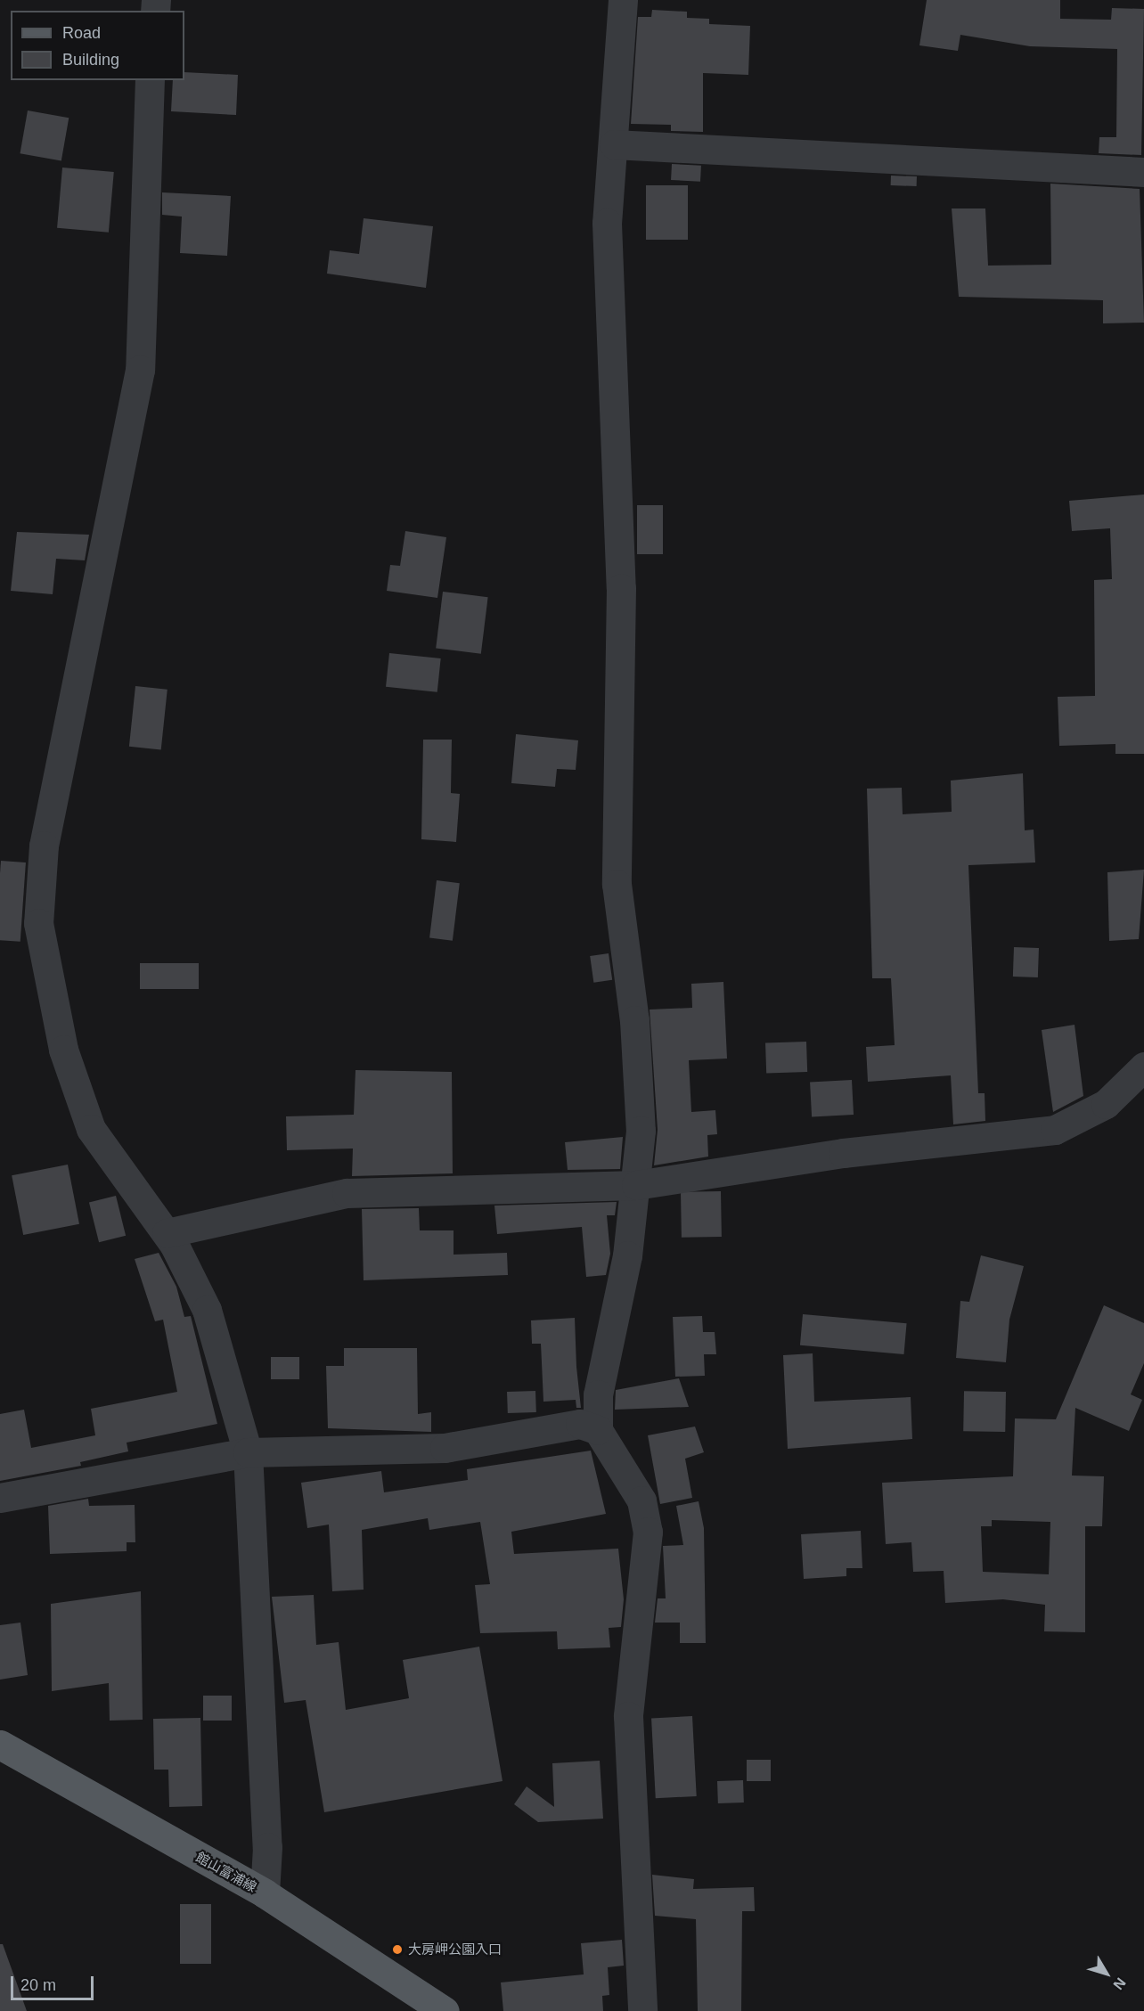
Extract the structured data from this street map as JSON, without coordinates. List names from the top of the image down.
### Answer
{
  "streets": {
    "main road": ["館山富浦線"]
  },
  "places": ["大房岬公園入口"],
  "legend": ["Road", "Building"],
  "scale_bar": "20 m",
  "north": "bottom right"
}
